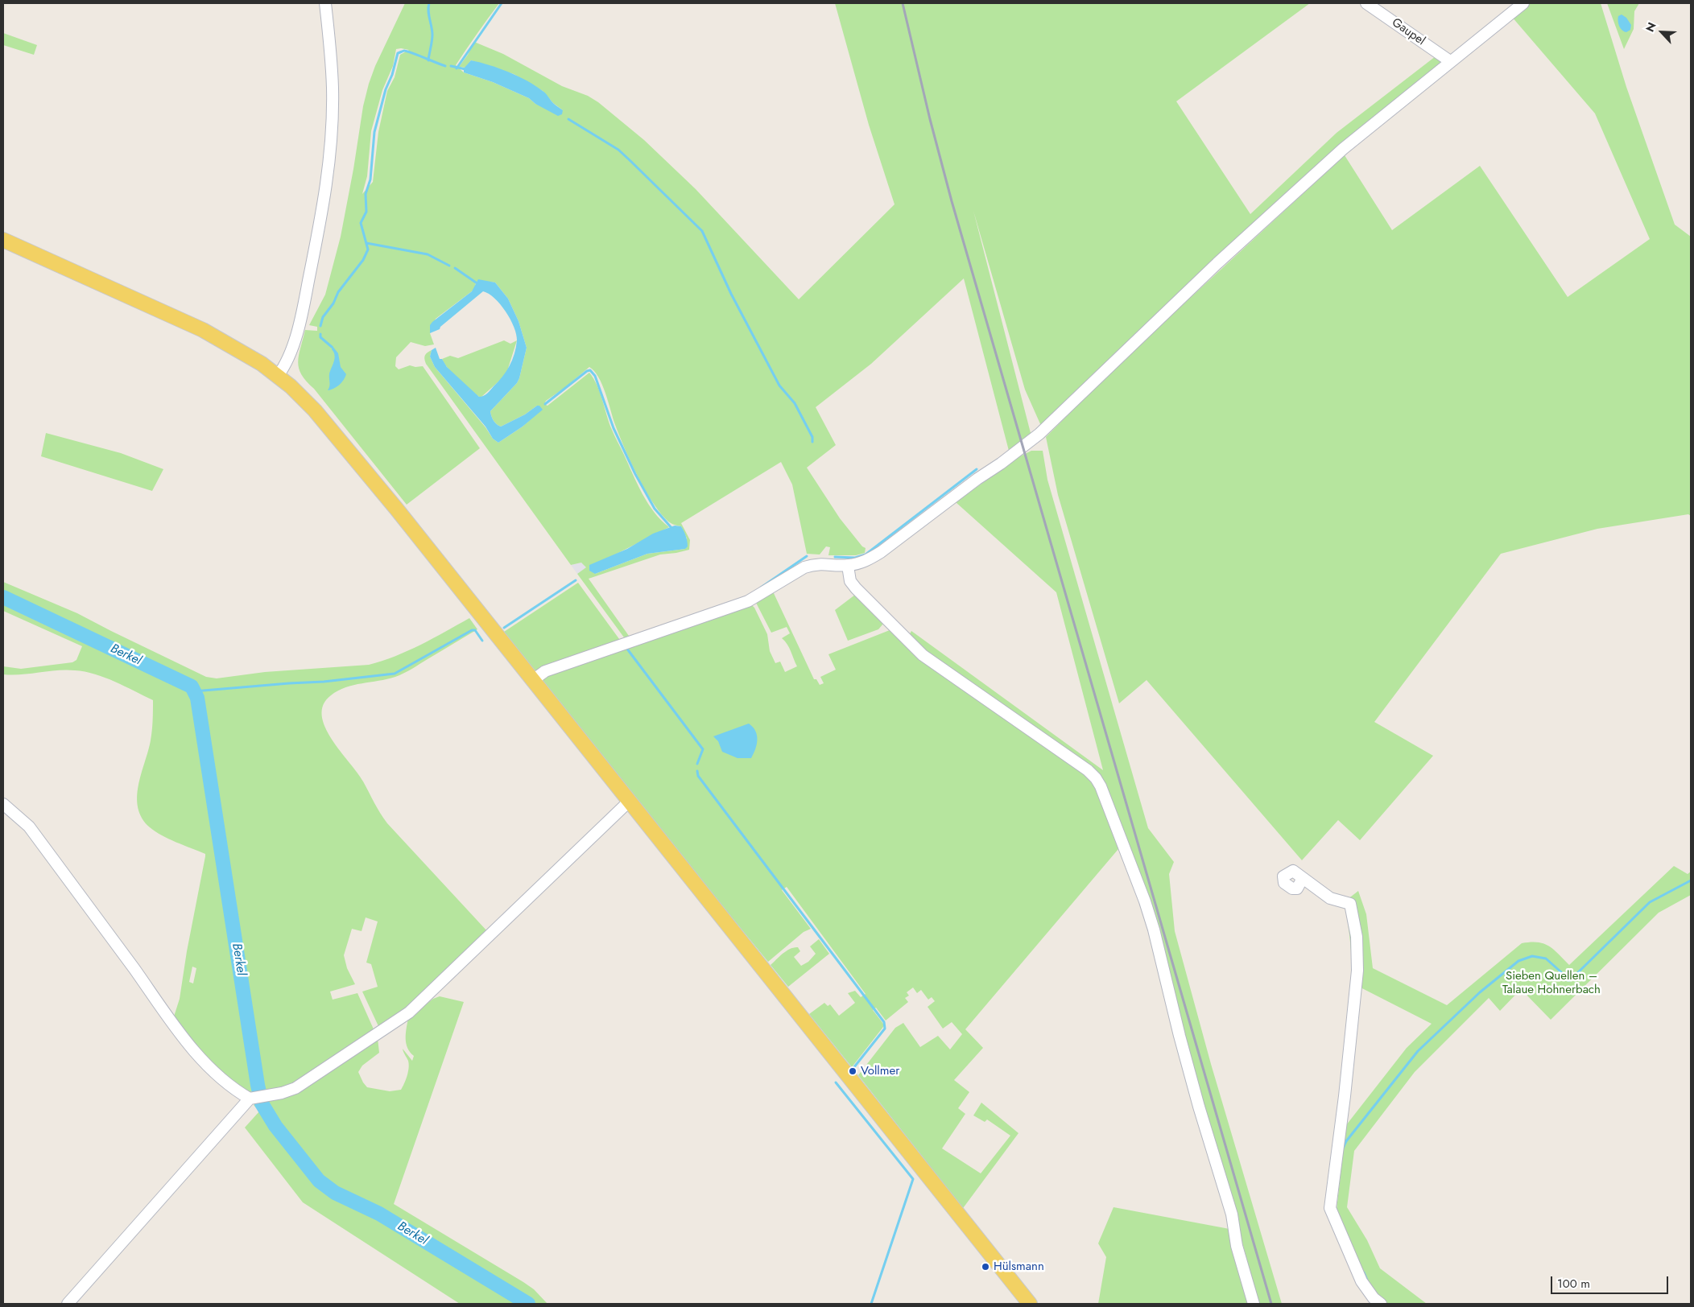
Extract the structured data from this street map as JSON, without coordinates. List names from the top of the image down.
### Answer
{
  "streets": {
    "street": ["Gaupel"]
  },
  "water": ["Berkel"],
  "parks": ["Sieben Quellen – Talaue Hohnerbach"],
  "places": ["Vollmer", "Hülsmann"],
  "scale_bar": "100 m",
  "north": "top left"
}
